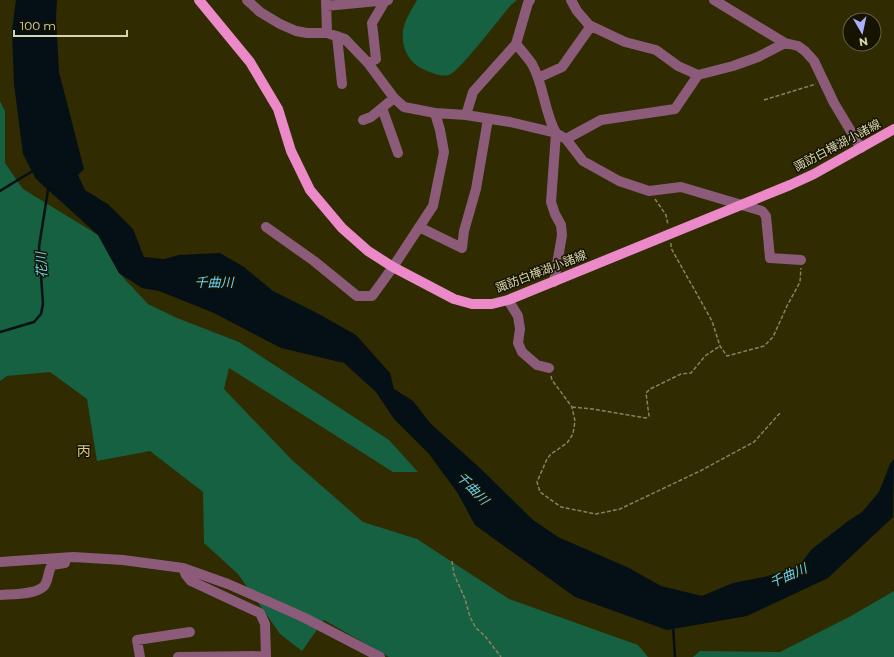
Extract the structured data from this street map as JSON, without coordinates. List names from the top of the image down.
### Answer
{
  "streets": {
    "main road": ["諏訪白樺湖小諸線"]
  },
  "districts": ["丙"],
  "water": ["花川", "千曲川"],
  "scale_bar": "100 m",
  "north": "bottom"
}
